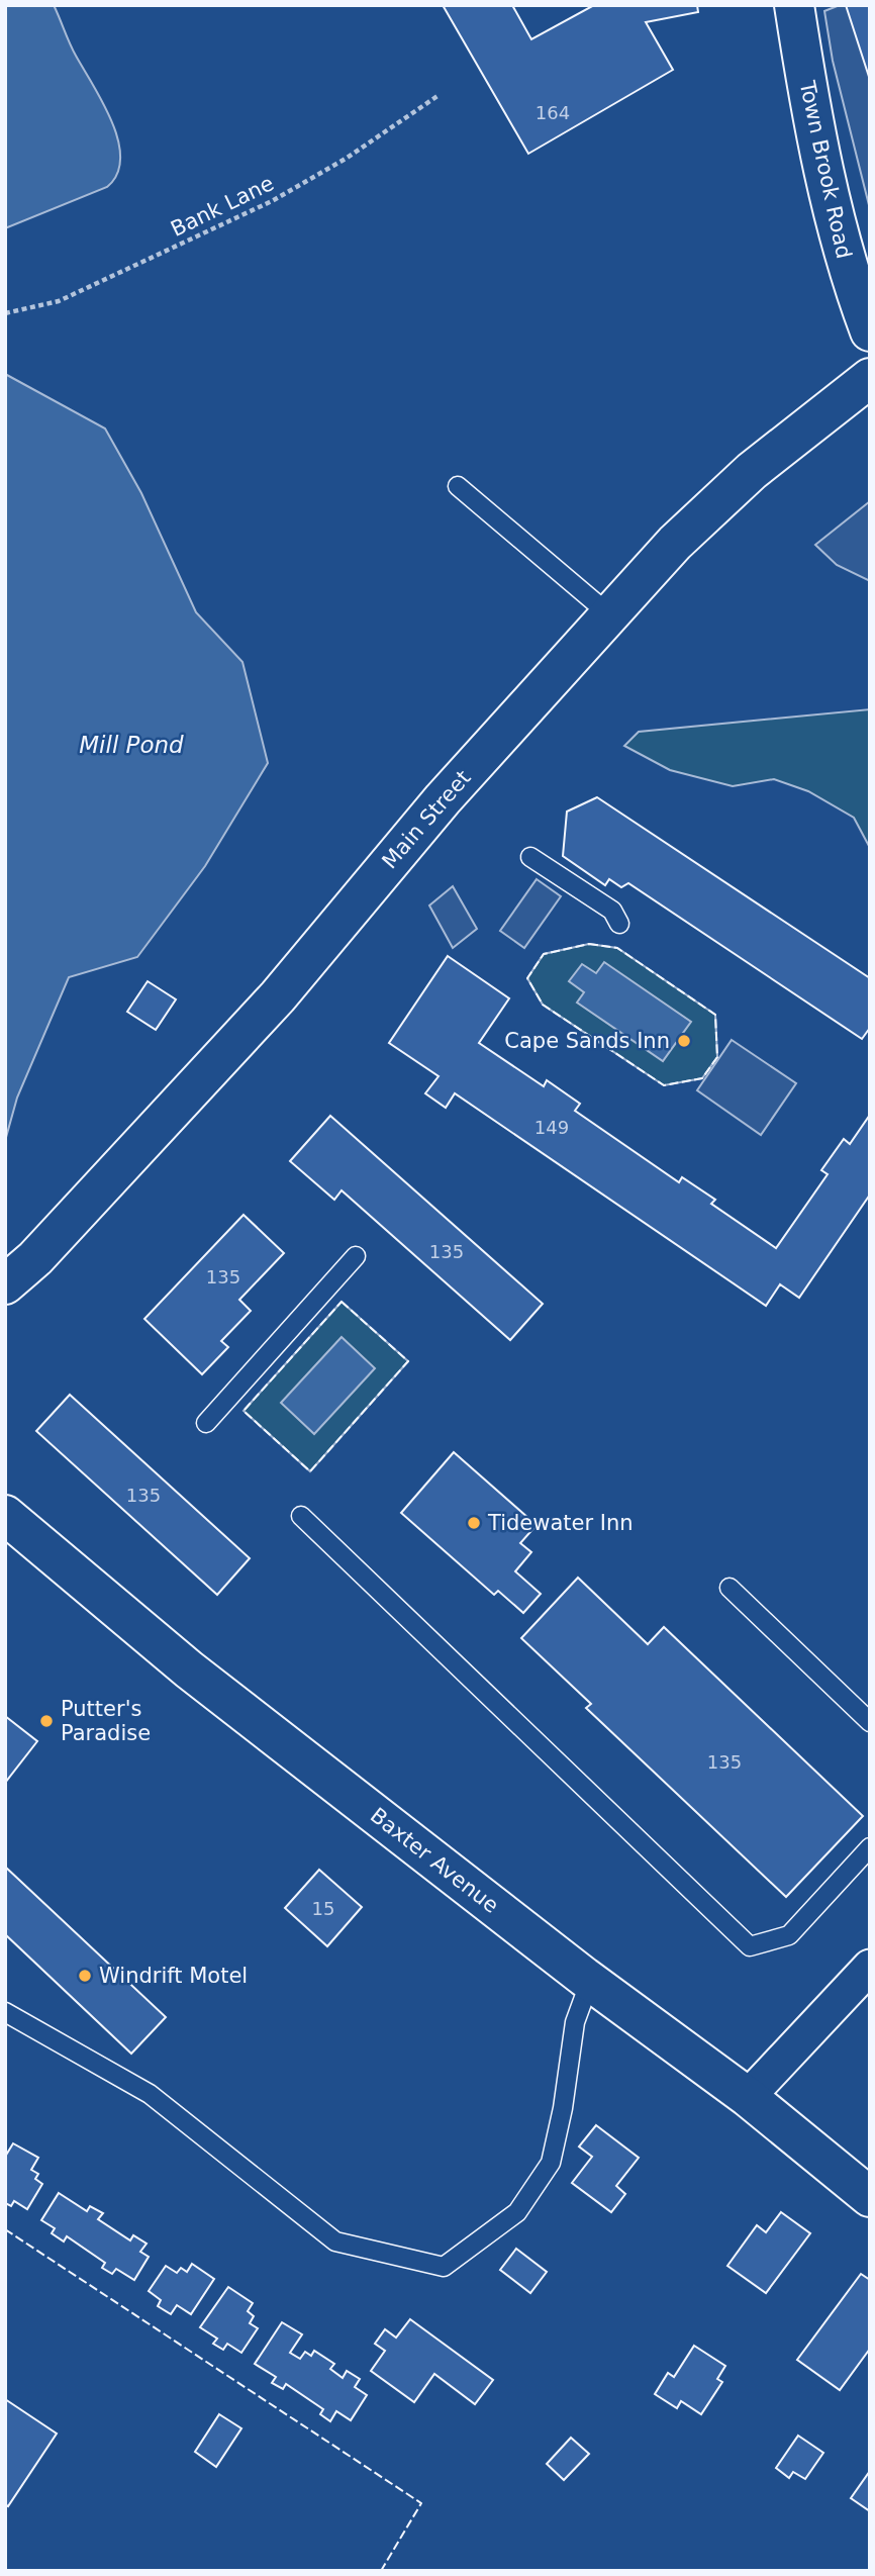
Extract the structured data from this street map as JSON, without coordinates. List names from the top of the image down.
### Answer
{
  "streets": {
    "main road": ["Town Brook Road", "Main Street", "Baxter Avenue"],
    "path": ["Bank Lane"]
  },
  "water": ["Mill Pond"],
  "places": [
    "Cape Sands Inn",
    "Tidewater Inn",
    "Putter's Paradise",
    "Windrift Motel"
  ],
  "house_numbers": [
    "164",
    "149",
    "135",
    "135",
    "135",
    "135",
    "15"
  ]
}
